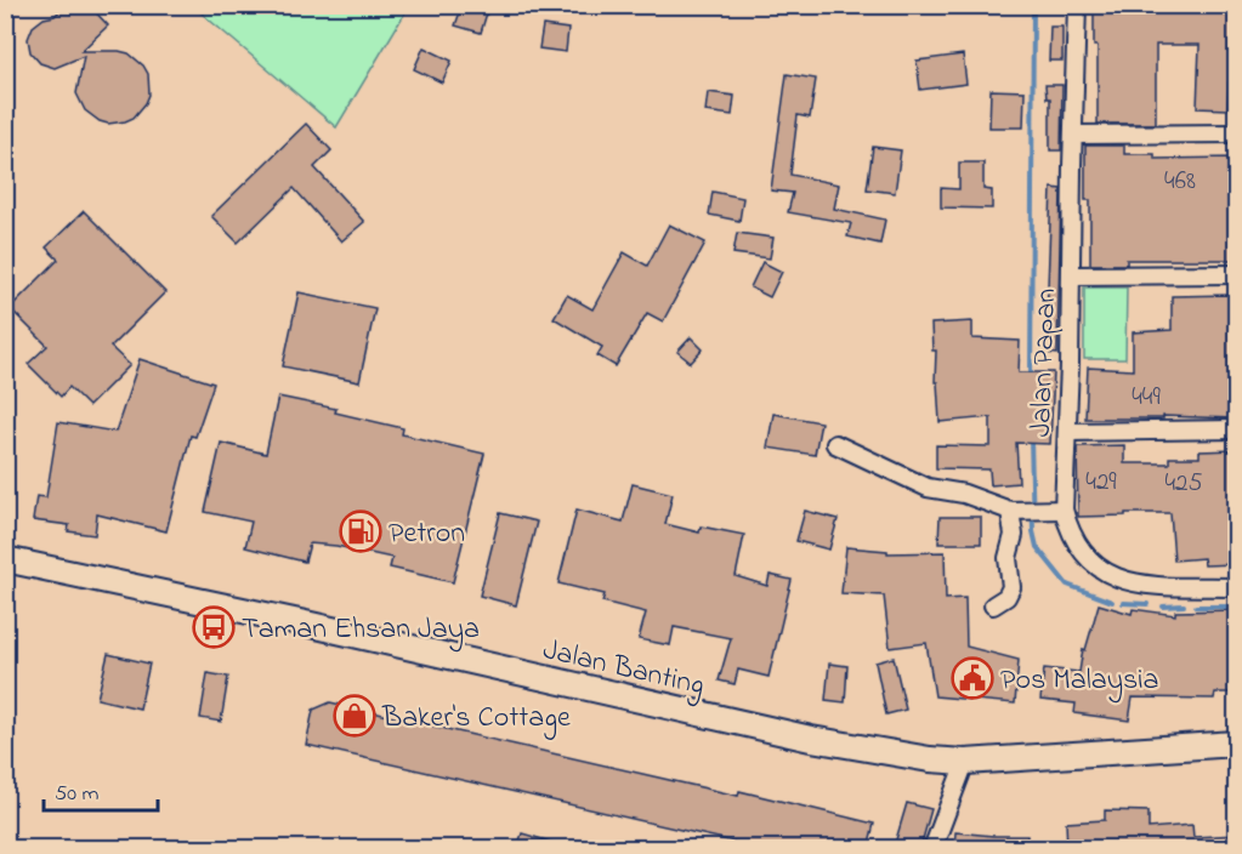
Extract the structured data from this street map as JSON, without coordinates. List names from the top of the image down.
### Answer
{
  "streets": {
    "main road": ["Jalan Banting"],
    "street": ["Jalan Papan"]
  },
  "places": {
    "fuel station": ["Petron"],
    "bus stop": ["Taman Ehsan Jaya"],
    "public building": ["Pos Malaysia"],
    "shop": ["Baker's Cottage"]
  },
  "house_numbers": [
    "468",
    "449",
    "429",
    "425"
  ],
  "scale_bar": "50 m"
}
